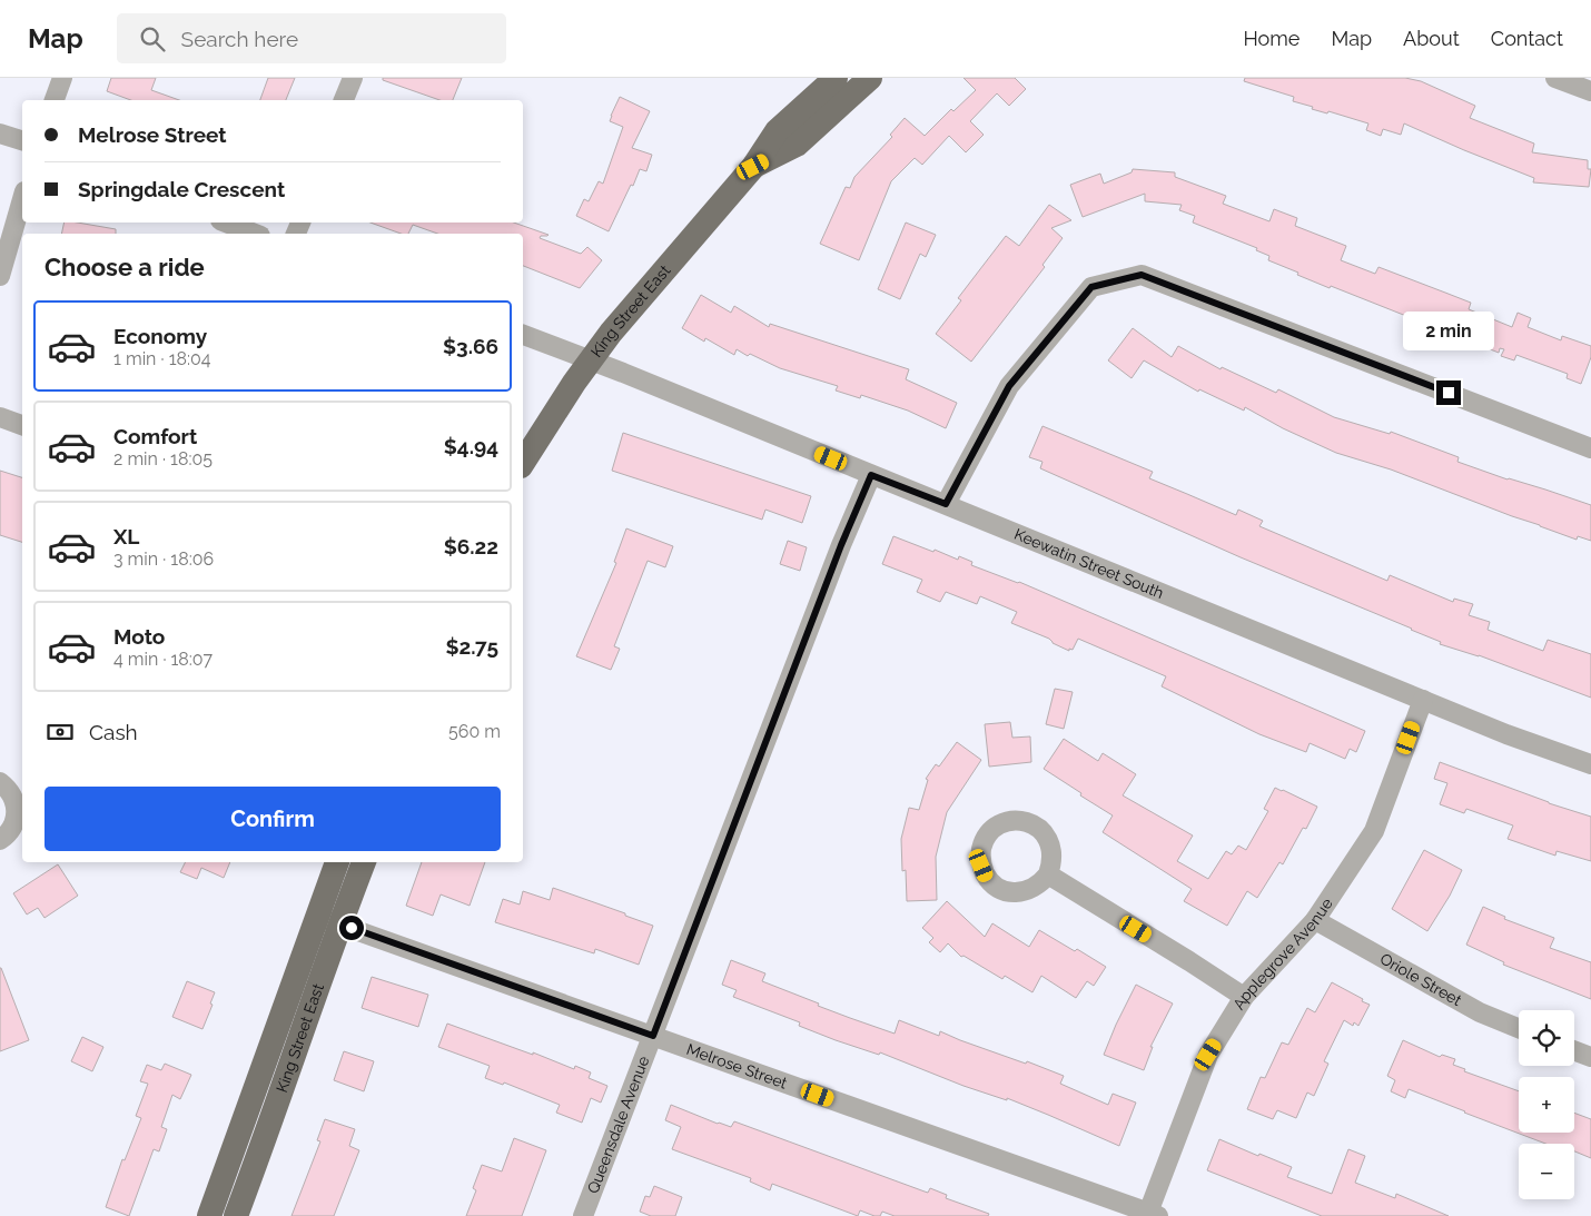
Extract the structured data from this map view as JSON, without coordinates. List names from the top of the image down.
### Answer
{
  "streets": {
    "main road": ["King Street East"],
    "street": [
      "Keewatin Street South",
      "Applegrove Avenue",
      "Oriole Street",
      "Melrose Street",
      "Queensdale Avenue"
    ]
  },
  "crossings": [
    ["King Street East", "Keewatin Street South"],
    ["King Street East", "Melrose Street"],
    ["Keewatin Street South", "Applegrove Avenue"],
    ["Keewatin Street South", "Queensdale Avenue"],
    ["Applegrove Avenue", "Oriole Street"],
    ["Applegrove Avenue", "Melrose Street"],
    ["Melrose Street", "Queensdale Avenue"]
  ],
  "page": {
    "header": "Map",
    "search": "Search here",
    "nav": [
      "Home",
      "Map",
      "About",
      "Contact"
    ],
    "banner": ["Melrose Street", "Springdale Crescent"],
    "heading": "Choose a ride",
    "list": [
      {
        "name": "Economy",
        "note": "1 min · 18:04",
        "value": "$3.66"
      },
      {
        "name": "Comfort",
        "note": "2 min · 18:05",
        "value": "$4.94"
      },
      {
        "name": "XL",
        "note": "3 min · 18:06",
        "value": "$6.22"
      },
      {
        "name": "Moto",
        "note": "4 min · 18:07",
        "value": "$2.75"
      }
    ],
    "bubble": "2 min",
    "pay": ["Cash", "560 m"],
    "buttons": "Confirm",
    "map_buttons": ["+", "−"]
  }
}
